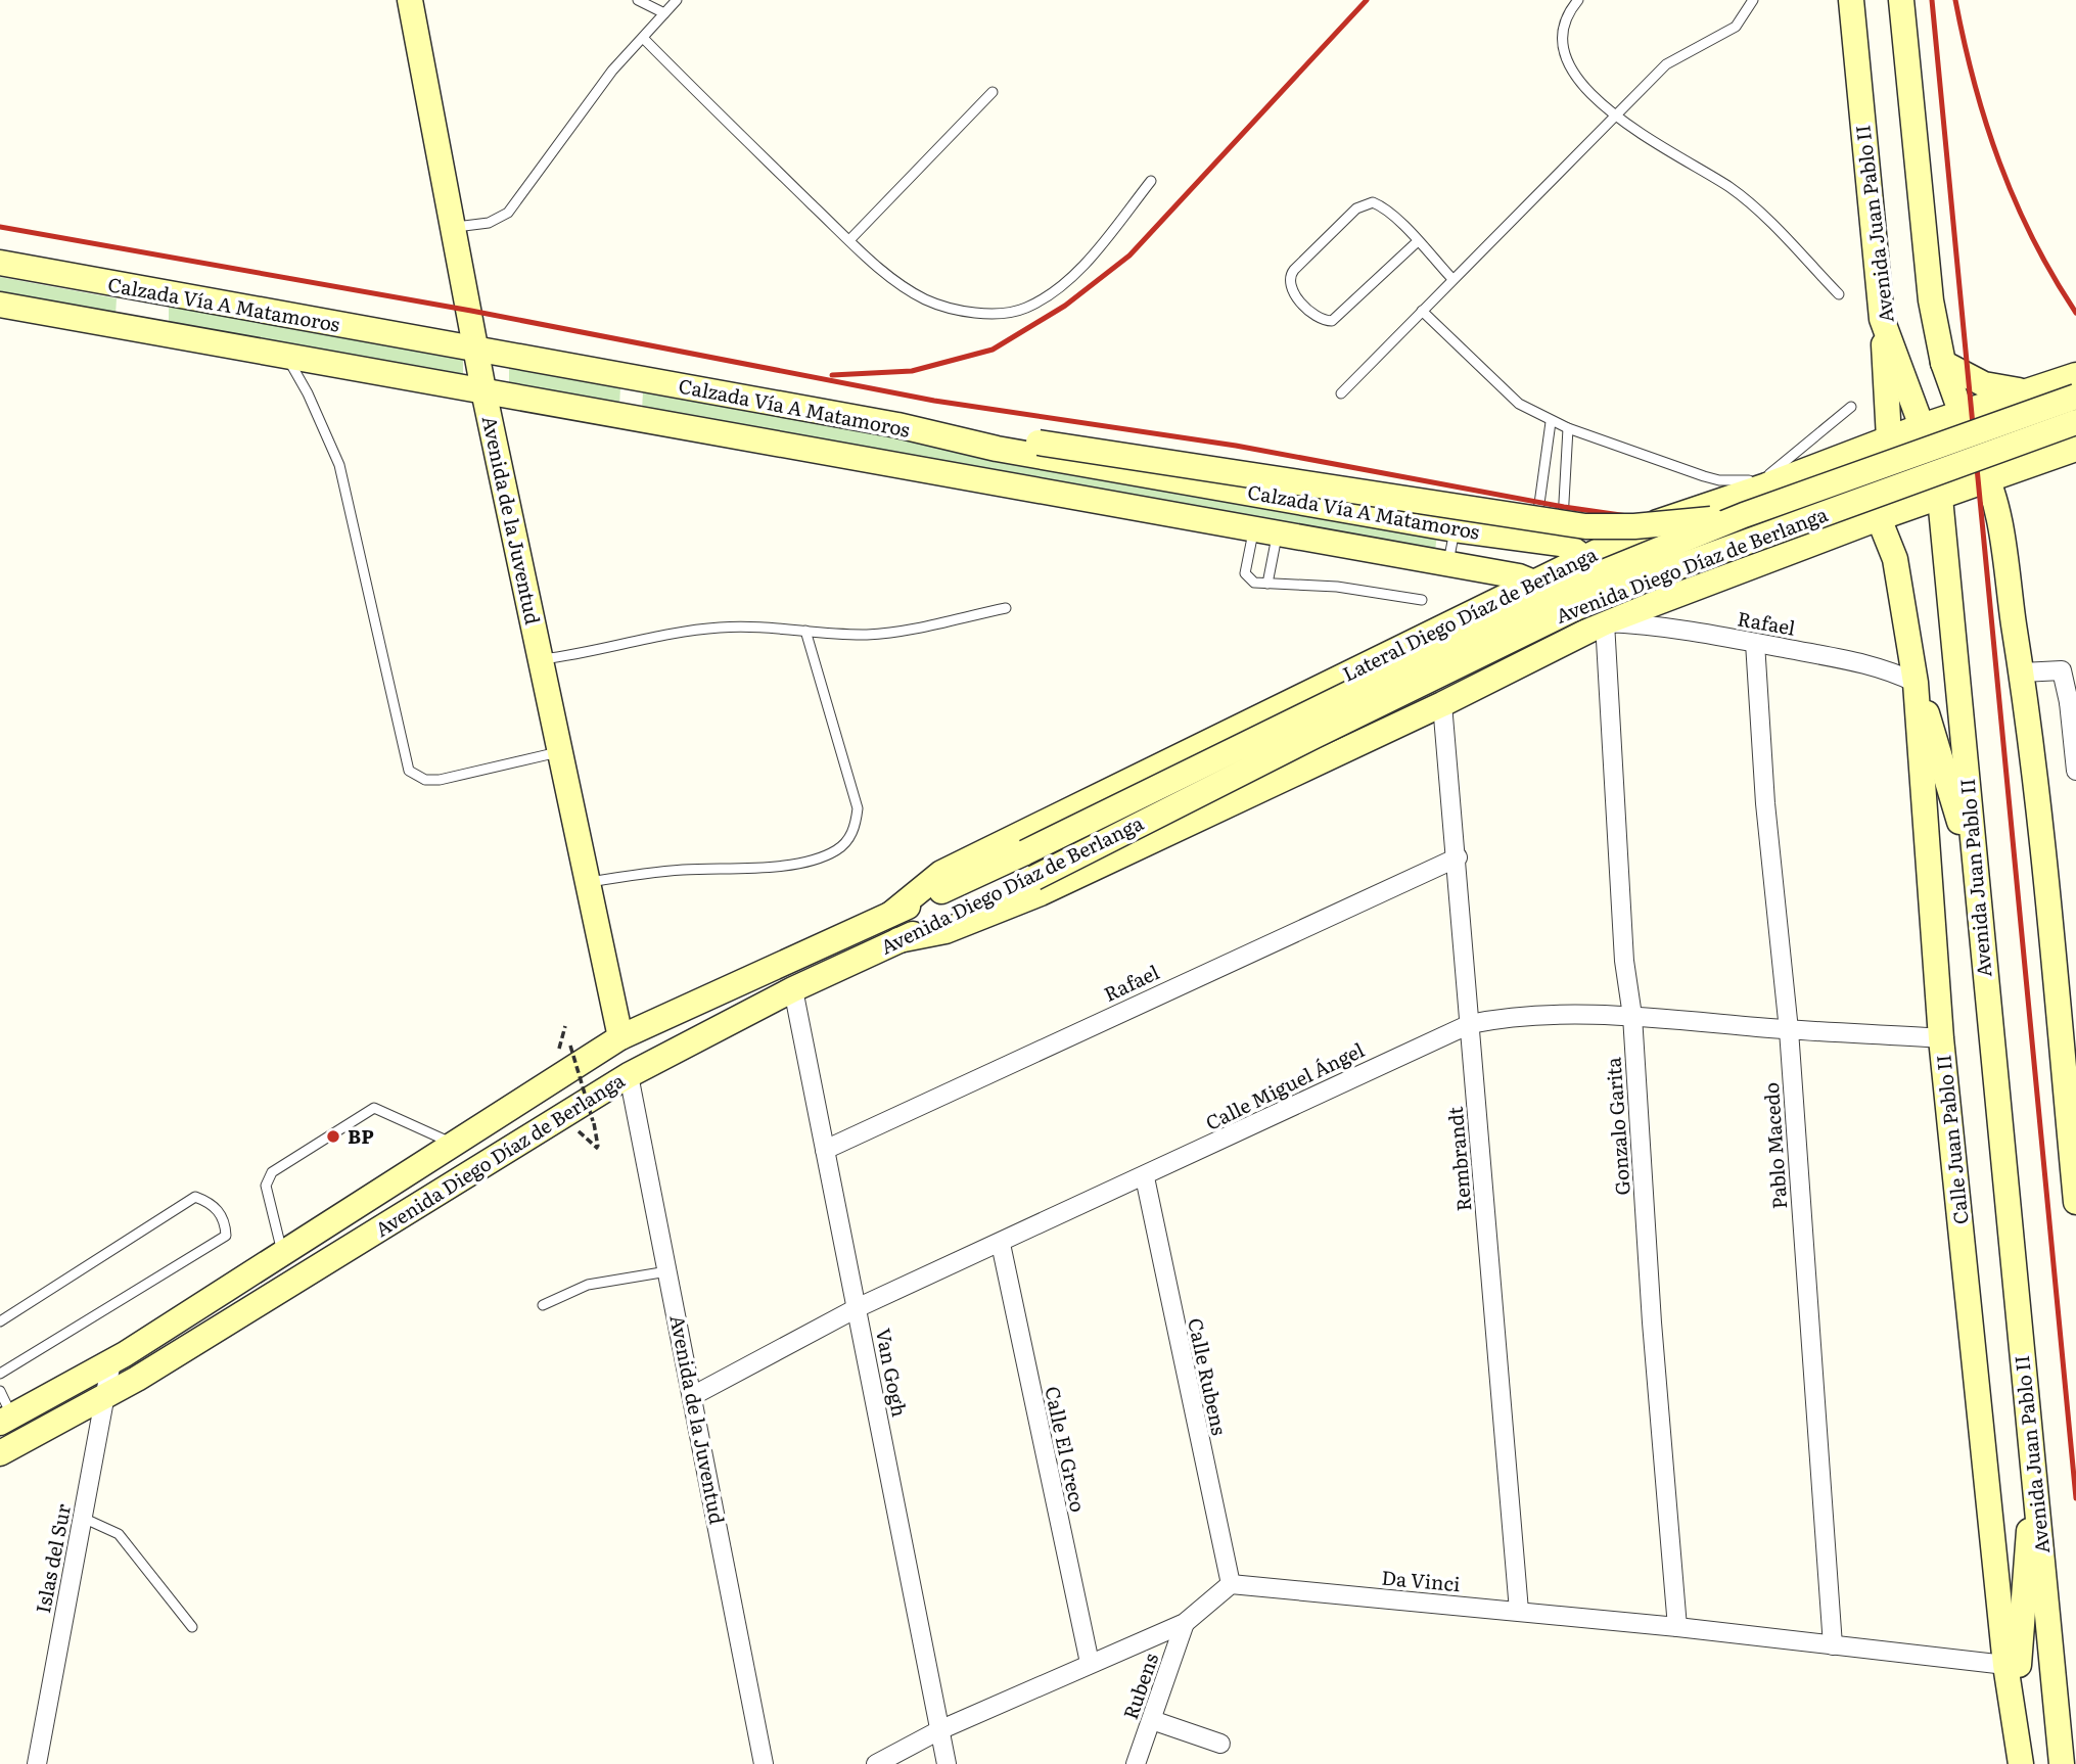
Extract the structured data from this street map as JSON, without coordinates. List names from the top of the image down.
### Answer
{
  "streets": {
    "main road": [
      "Avenida Juan Pablo II",
      "Calzada Vía A Matamoros",
      "Avenida de la Juventud",
      "Avenida Diego Díaz de Berlanga",
      "Lateral Diego Díaz de Berlanga",
      "Calle Juan Pablo II"
    ],
    "street": [
      "Rafael",
      "Calle Miguel Ángel",
      "Gonzalo Garita",
      "Pablo Macedo",
      "Rembrandt",
      "Van Gogh",
      "Calle Rubens",
      "Calle El Greco",
      "Islas del Sur",
      "Da Vinci",
      "Rubens"
    ]
  },
  "crossings": [
    ["Avenida Juan Pablo II", "Lateral Diego Díaz de Berlanga"],
    ["Calzada Vía A Matamoros", "Avenida de la Juventud"],
    ["Calzada Vía A Matamoros", "Lateral Diego Díaz de Berlanga"],
    ["Calzada Vía A Matamoros", "Rafael"],
    ["Calzada Vía A Matamoros", "Gonzalo Garita"],
    ["Avenida de la Juventud", "Avenida Diego Díaz de Berlanga"],
    ["Avenida de la Juventud", "Calle Miguel Ángel"],
    ["Avenida Diego Díaz de Berlanga", "Lateral Diego Díaz de Berlanga"],
    ["Avenida Diego Díaz de Berlanga", "Van Gogh"],
    ["Avenida Diego Díaz de Berlanga", "Islas del Sur"],
    ["Rafael", "Gonzalo Garita"],
    ["Rafael", "Calle Juan Pablo II"],
    ["Rafael", "Pablo Macedo"],
    ["Rafael", "Rembrandt"],
    ["Rafael", "Van Gogh"],
    ["Calle Miguel Ángel", "Gonzalo Garita"],
    ["Calle Miguel Ángel", "Calle Juan Pablo II"],
    ["Calle Miguel Ángel", "Pablo Macedo"],
    ["Calle Miguel Ángel", "Rembrandt"],
    ["Calle Miguel Ángel", "Van Gogh"],
    ["Calle Miguel Ángel", "Calle Rubens"],
    ["Calle Miguel Ángel", "Calle El Greco"],
    ["Gonzalo Garita", "Da Vinci"],
    ["Calle Juan Pablo II", "Da Vinci"],
    ["Pablo Macedo", "Da Vinci"],
    ["Rembrandt", "Da Vinci"],
    ["Calle Rubens", "Da Vinci"]
  ],
  "places": ["BP"]
}
